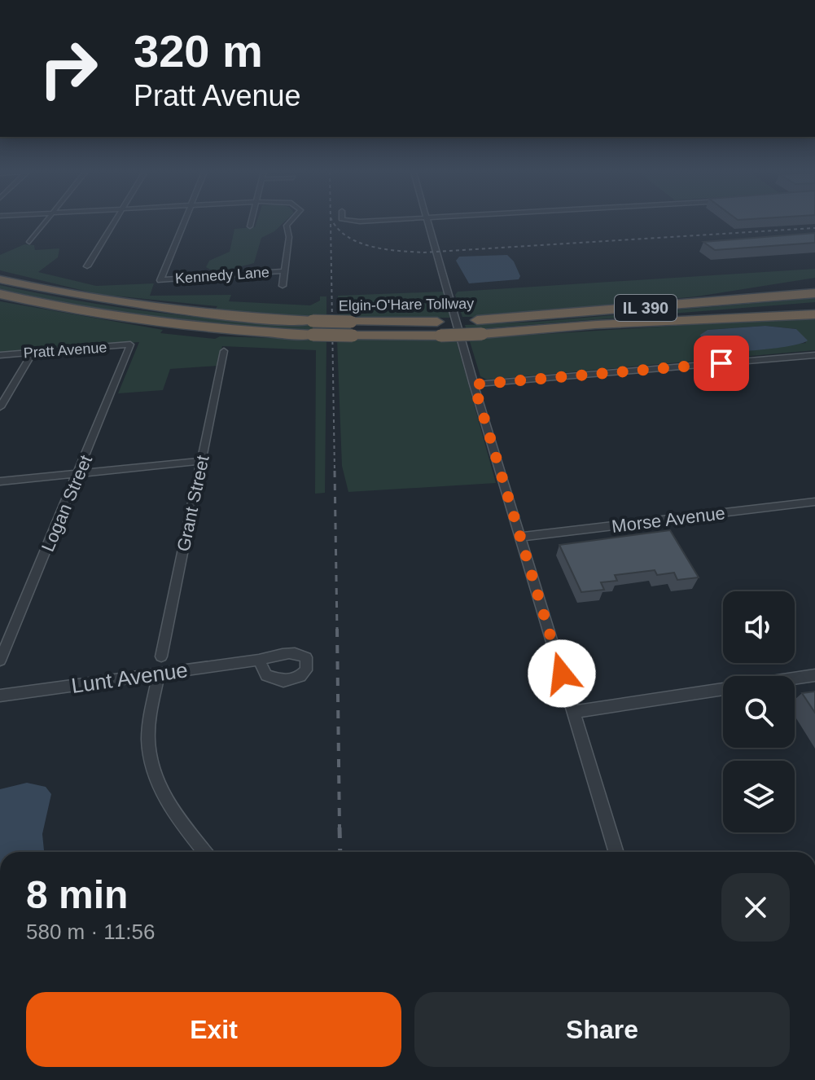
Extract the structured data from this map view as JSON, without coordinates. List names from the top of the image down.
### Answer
{
  "streets": {
    "highway": ["Elgin-O'Hare Tollway", "IL 390"],
    "street": [
      "Kennedy Lane",
      "Pratt Avenue",
      "Logan Street",
      "Grant Street",
      "Morse Avenue",
      "Lunt Avenue"
    ]
  },
  "crossings": [
    ["Pratt Avenue", "Logan Street"]
  ],
  "page": {
    "turn": ["320 m", "Pratt Avenue"],
    "heading": ["8 min", "580 m · 11:56"],
    "buttons": ["Exit", "Share"]
  }
}
